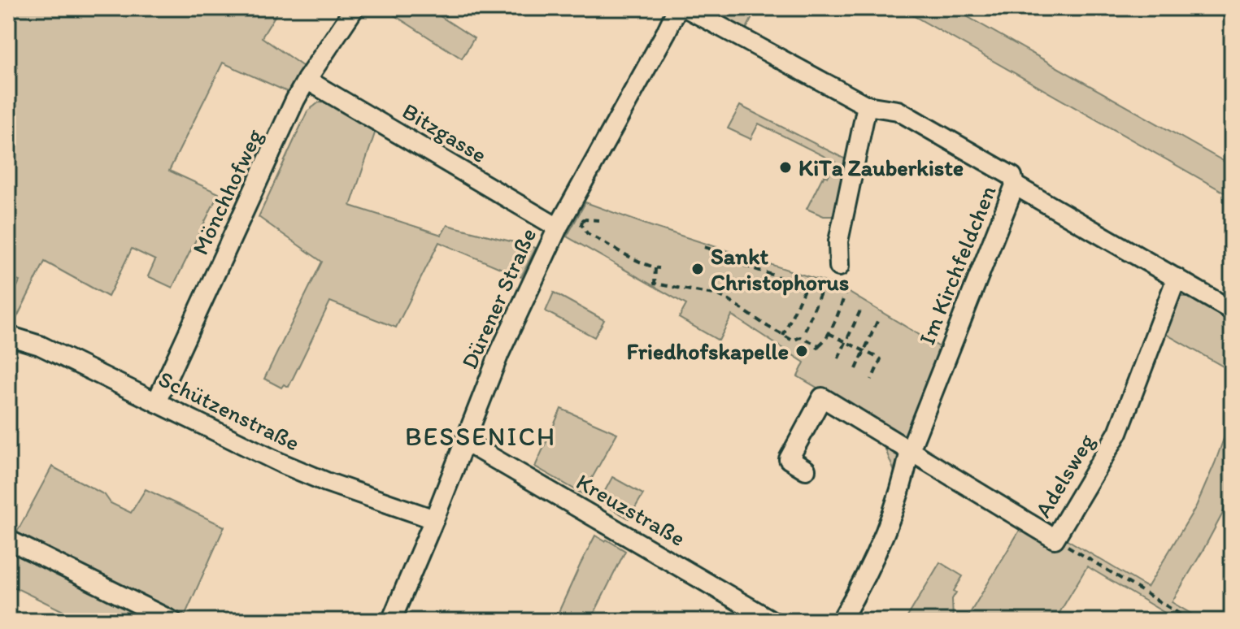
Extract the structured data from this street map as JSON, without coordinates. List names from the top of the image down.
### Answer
{
  "streets": {
    "street": [
      "Bitzgasse",
      "Mönchhofweg",
      "Im Kirchfeldchen",
      "Dürener Straße",
      "Schützenstraße",
      "Adelsweg",
      "Kreuzstraße"
    ]
  },
  "crossings": [
    ["Bitzgasse", "Mönchhofweg"],
    ["Bitzgasse", "Dürener Straße"],
    ["Mönchhofweg", "Schützenstraße"],
    ["Im Kirchfeldchen", "Adelsweg"],
    ["Dürener Straße", "Schützenstraße"],
    ["Dürener Straße", "Kreuzstraße"]
  ],
  "districts": ["BESSENICH"],
  "places": ["KiTa Zauberkiste", "Sankt Christophorus", "Friedhofskapelle"]
}
